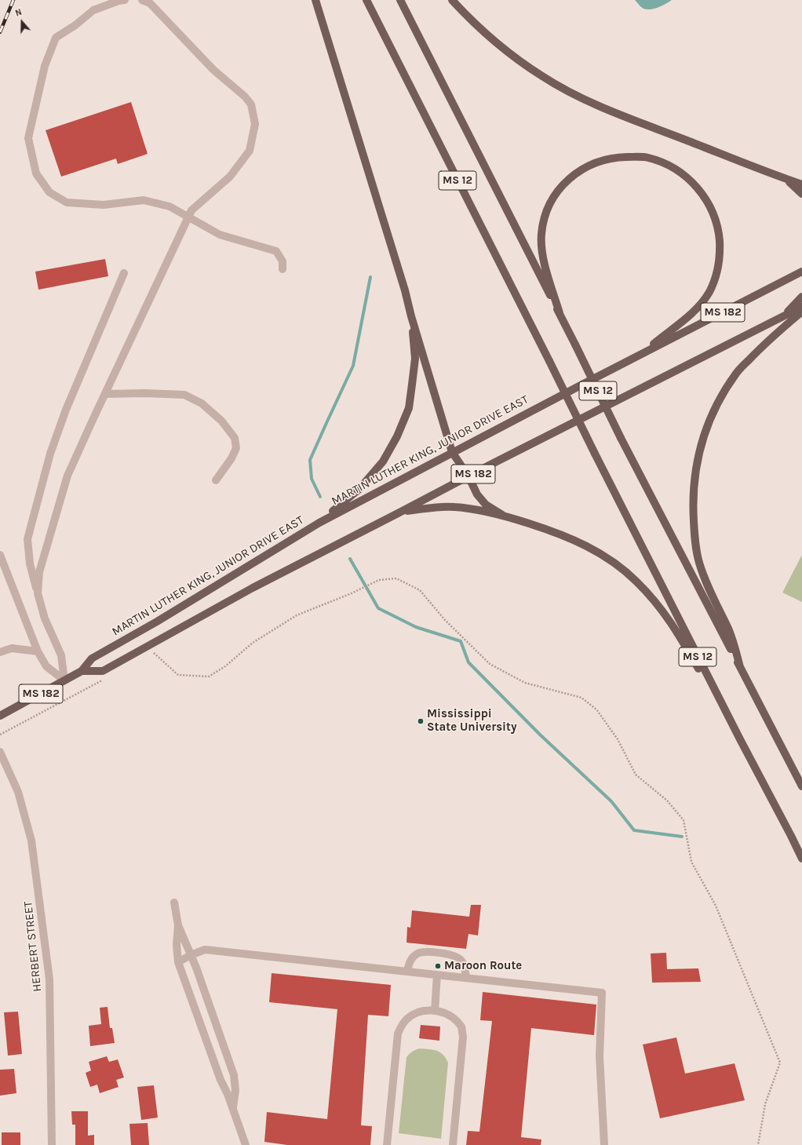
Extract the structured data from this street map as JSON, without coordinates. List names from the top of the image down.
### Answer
{
  "streets": {
    "main road": ["MS 12", "MS 182", "MARTIN LUTHER KING, JUNIOR DRIVE EAST"],
    "street": ["HERBERT STREET"]
  },
  "crossings": [
    ["MS 182", "MARTIN LUTHER KING, JUNIOR DRIVE EAST"]
  ],
  "places": ["Mississippi State University", "Maroon Route"],
  "north": "top"
}
